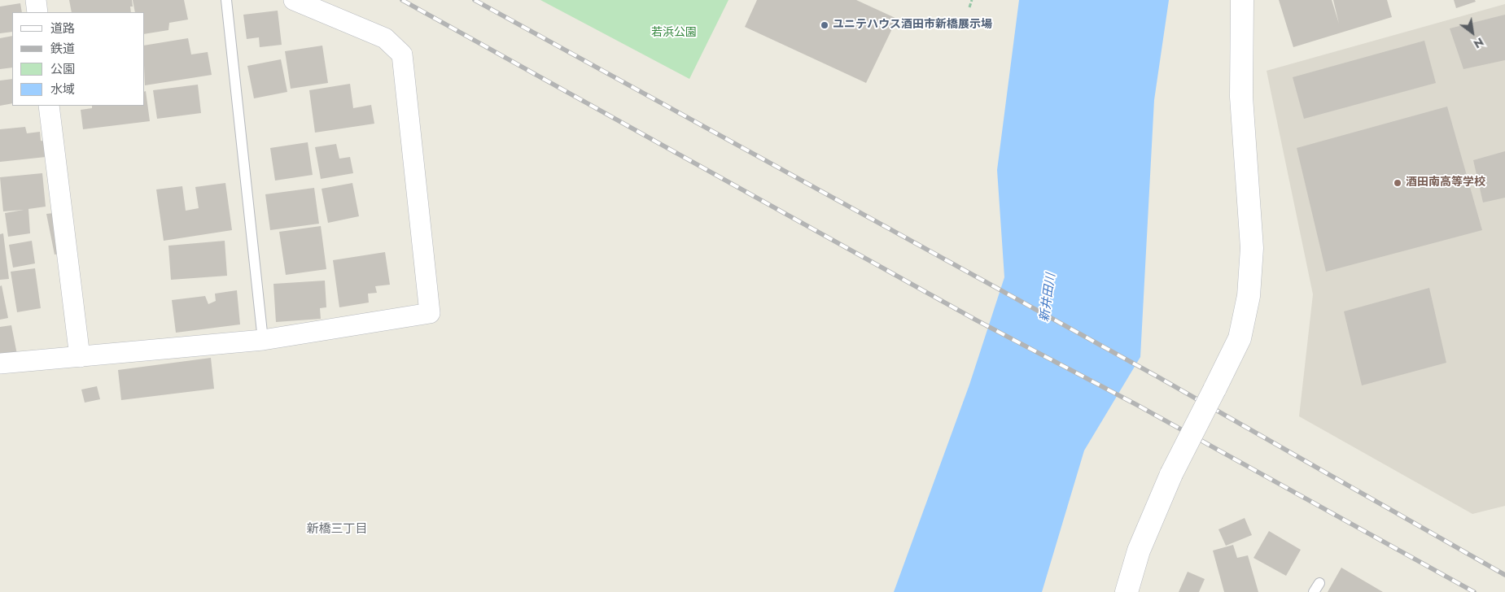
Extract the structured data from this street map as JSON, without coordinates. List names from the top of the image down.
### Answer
{
  "districts": ["新橋三丁目"],
  "water": ["新井田川"],
  "parks": ["若浜公園"],
  "places": ["ユニテハウス酒田市新橋展示場", "酒田南高等学校"],
  "legend": [
    "道路",
    "鉄道",
    "公園",
    "水域"
  ],
  "north": "bottom right"
}
